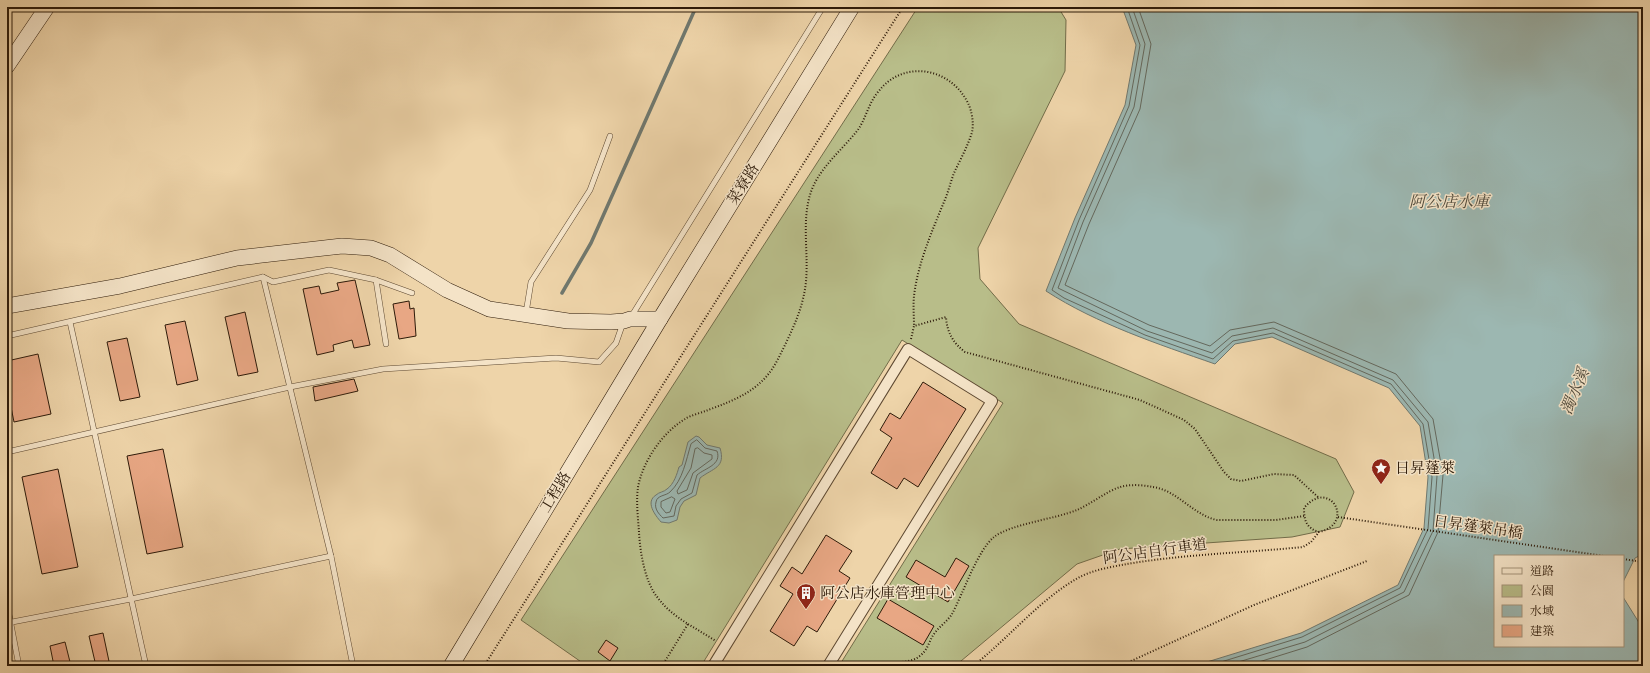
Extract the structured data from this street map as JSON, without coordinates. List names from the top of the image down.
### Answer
{
  "streets": {
    "street": ["菜寮路", "工程路"],
    "path": ["日昇蓬萊吊橋", "阿公店自行車道"]
  },
  "crossings": [
    ["菜寮路", "工程路"],
    ["日昇蓬萊吊橋", "阿公店自行車道"]
  ],
  "water": ["阿公店水庫", "濁水溪"],
  "places": {
    "place": ["日昇蓬萊"],
    "building": ["阿公店水庫管理中心"]
  },
  "legend": [
    "道路",
    "公園",
    "水域",
    "建築"
  ]
}
